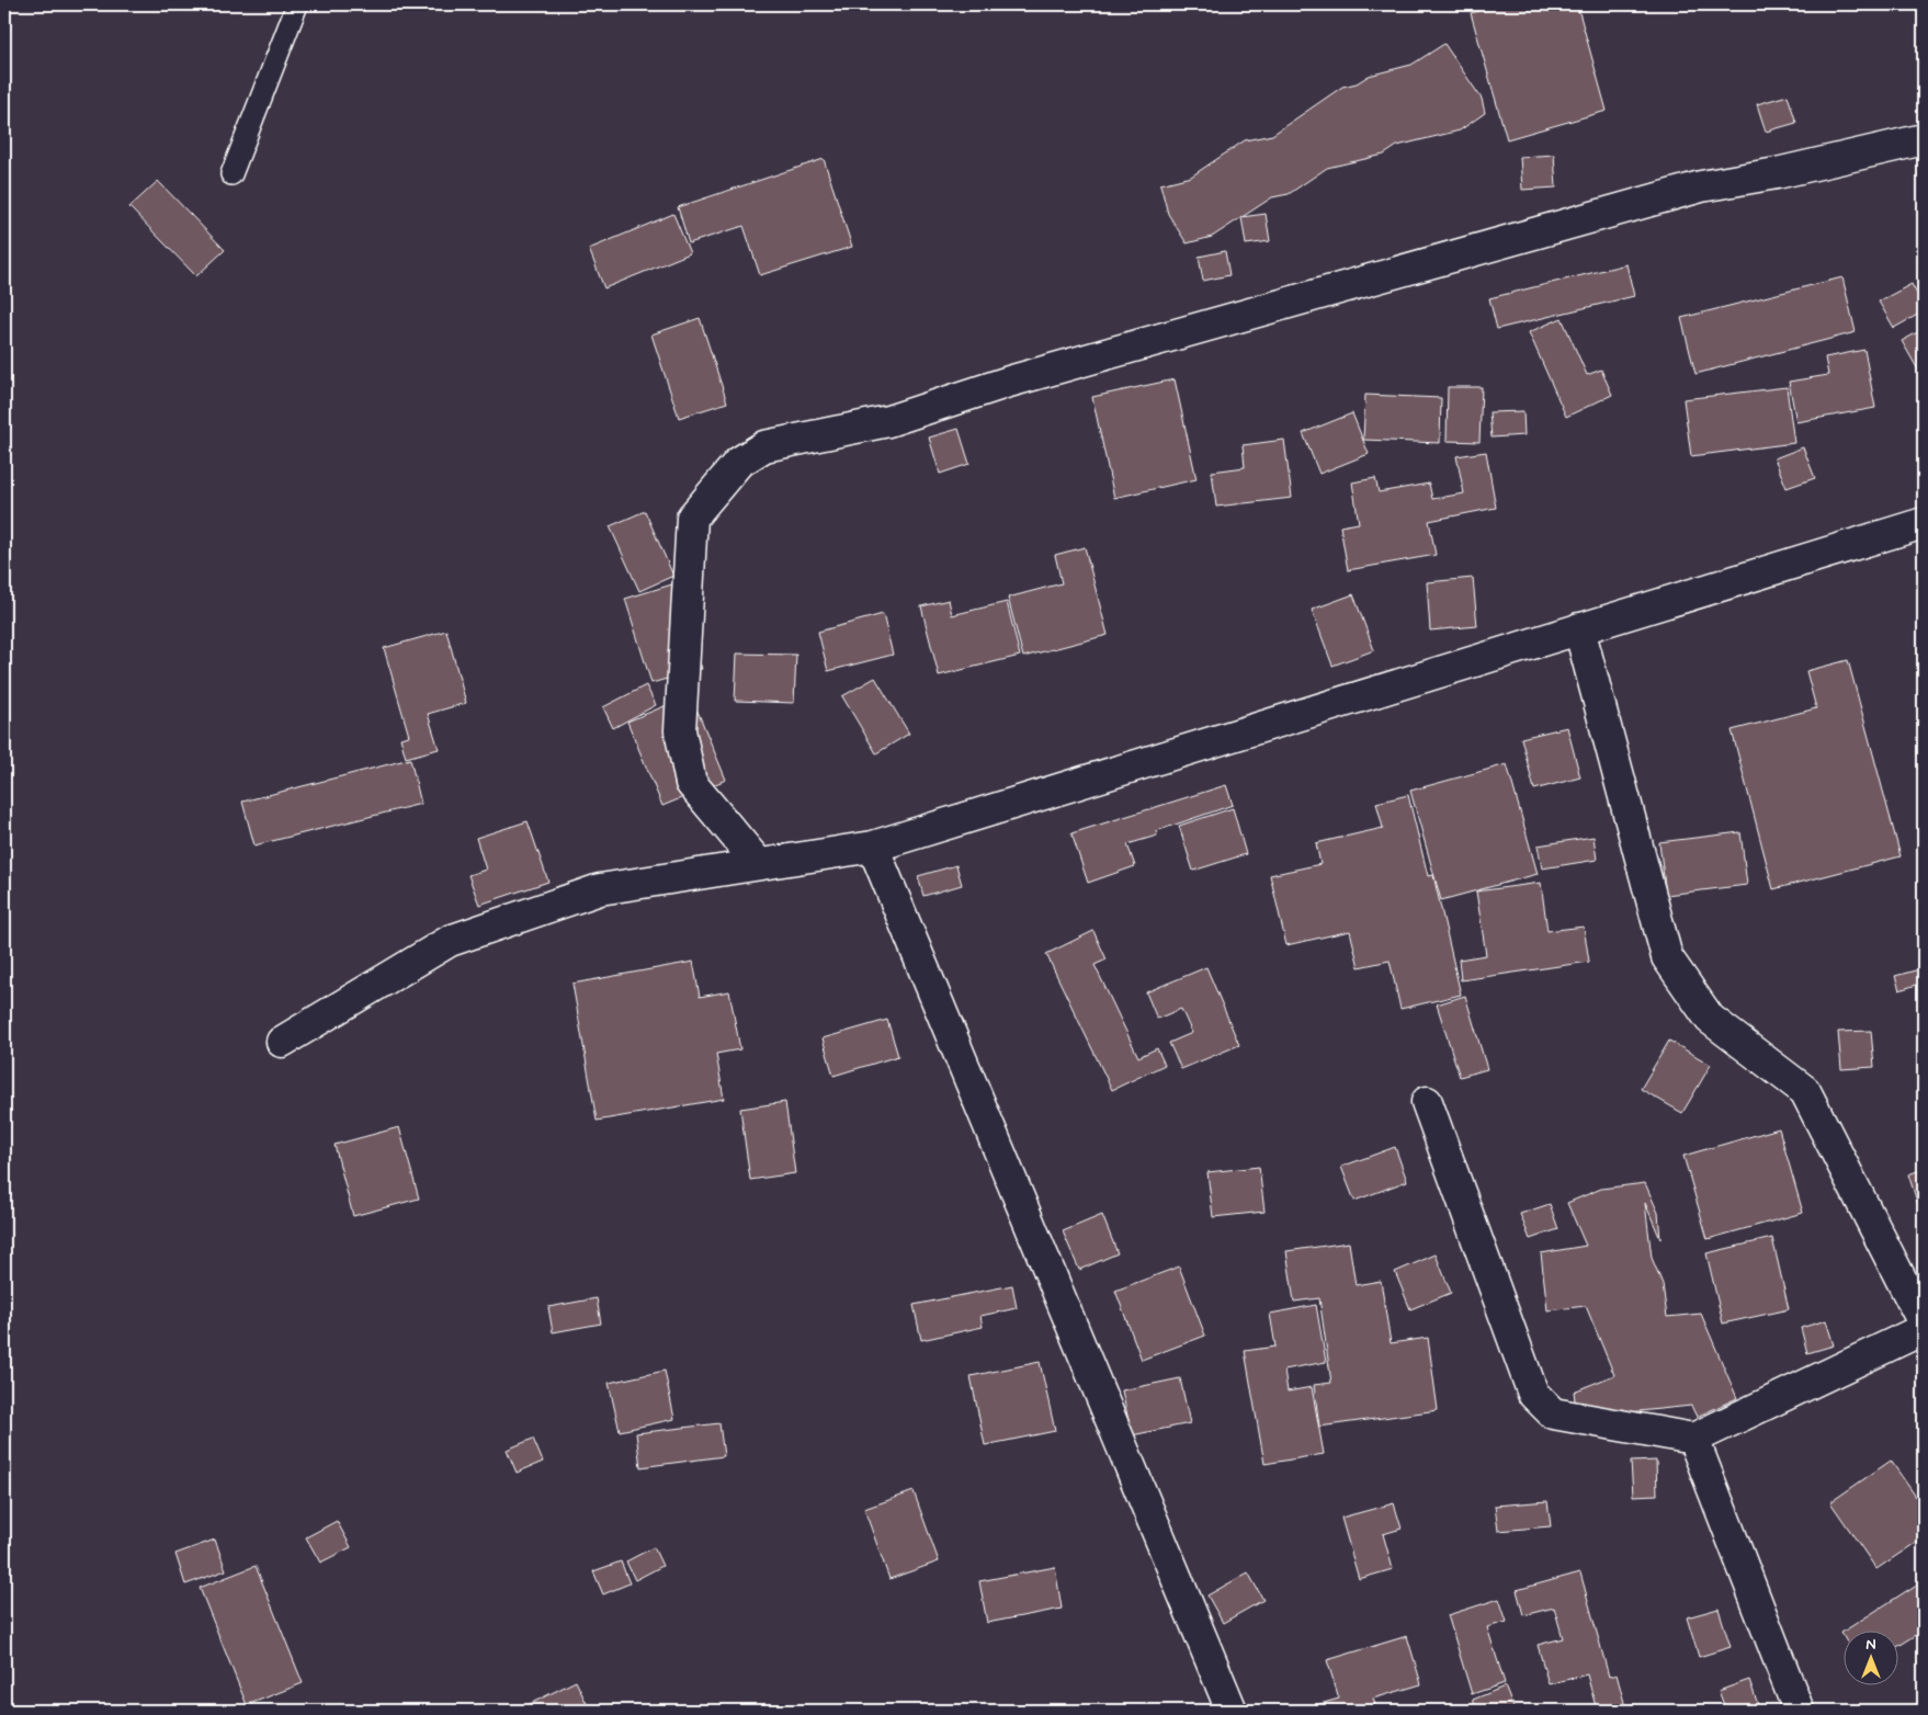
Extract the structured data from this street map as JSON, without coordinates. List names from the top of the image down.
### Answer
{
  "north": "top"
}
